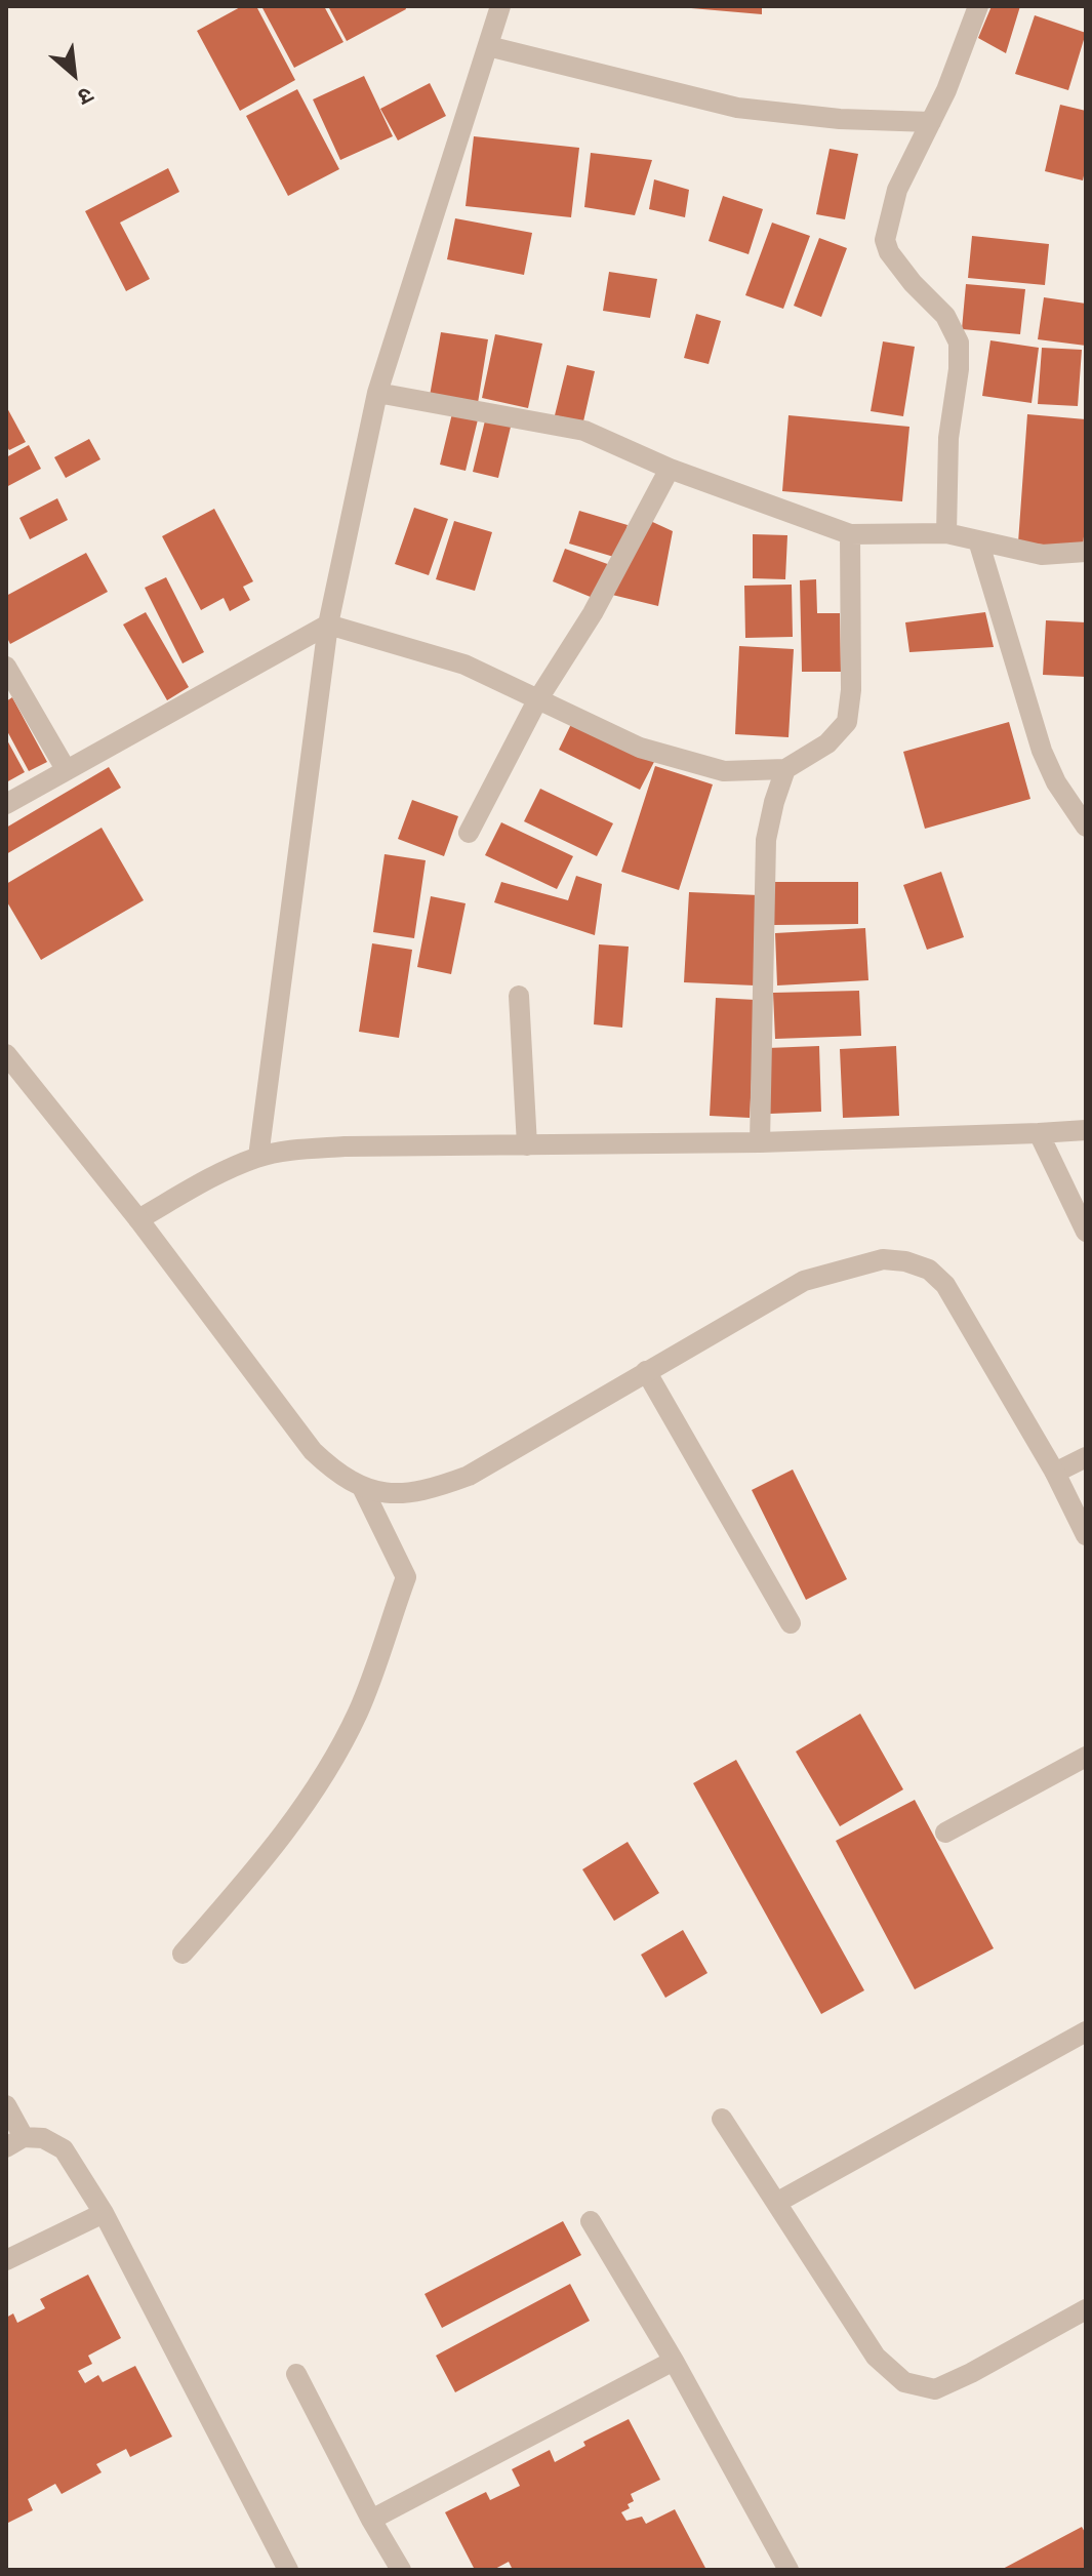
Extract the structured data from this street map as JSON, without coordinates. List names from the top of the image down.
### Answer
{
  "north": "bottom right"
}
